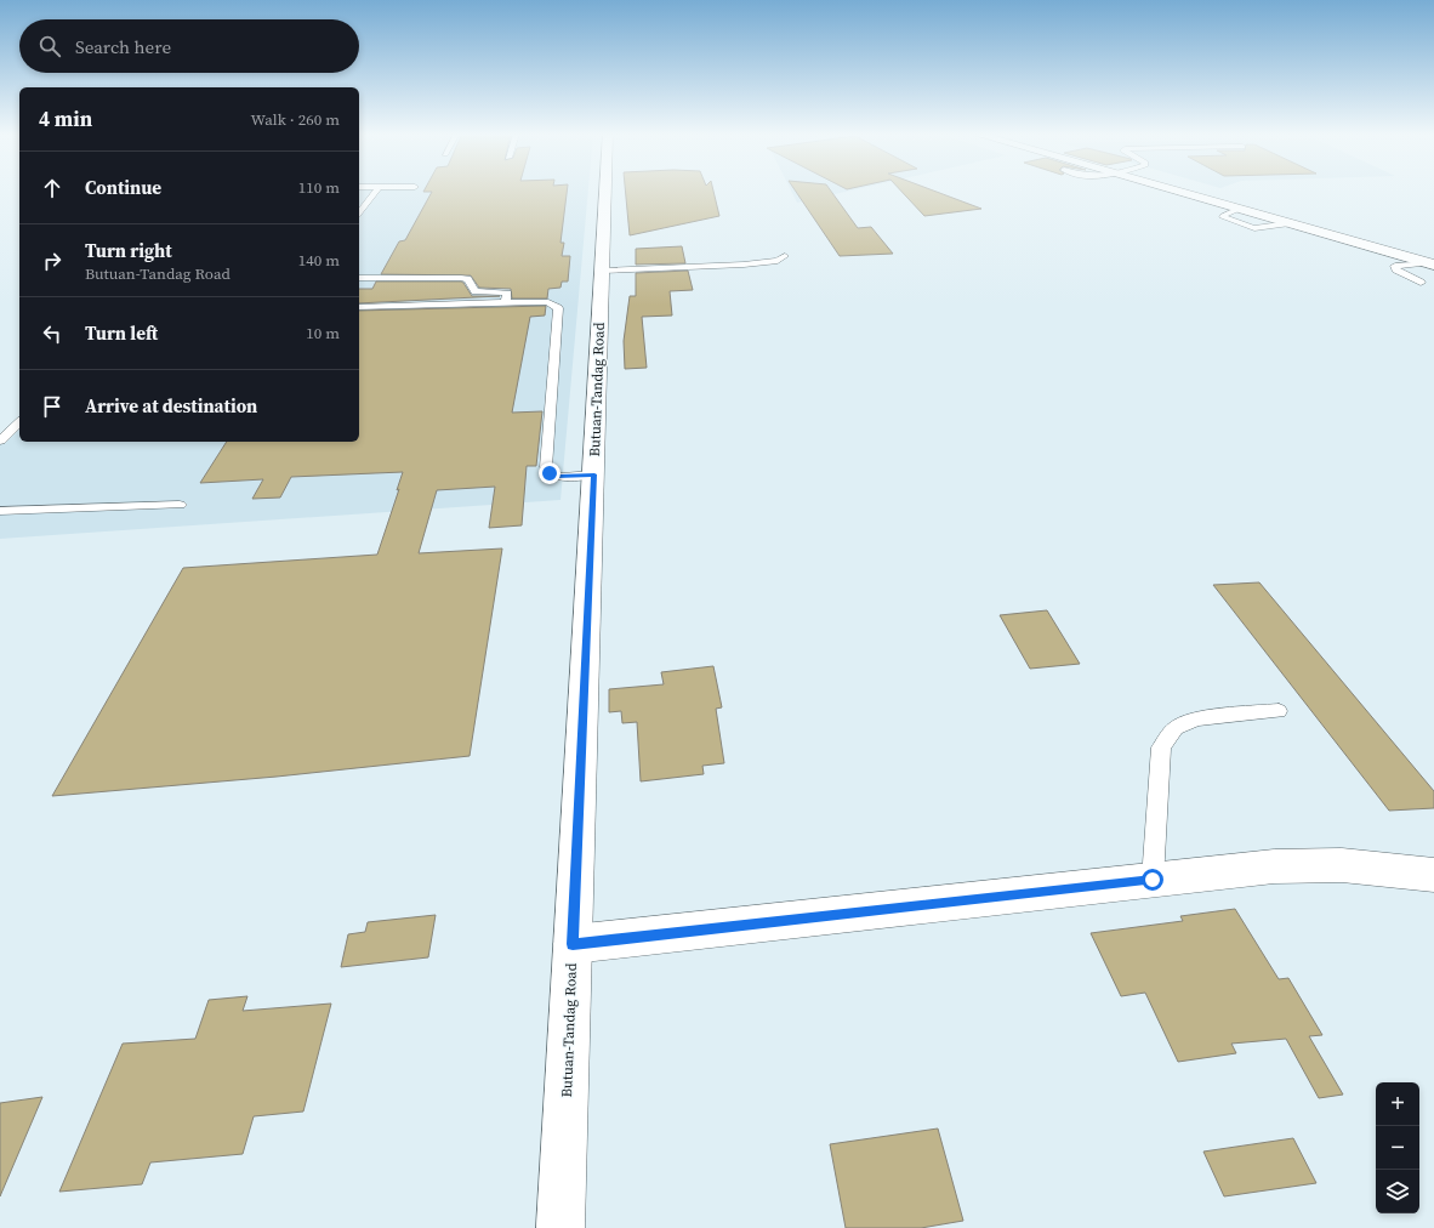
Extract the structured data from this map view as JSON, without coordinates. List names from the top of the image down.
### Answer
{
  "streets": {
    "main road": ["Butuan-Tandag Road"]
  },
  "page": {
    "search": "Search here",
    "heading": ["4 min", "Walk · 260 m"],
    "list": [
      ["Continue", "110 m"],
      ["Turn right", "Butuan-Tandag Road", "140 m"],
      ["Turn left", "10 m"],
      "Arrive at destination"
    ],
    "map_buttons": ["+", "−"]
  }
}
